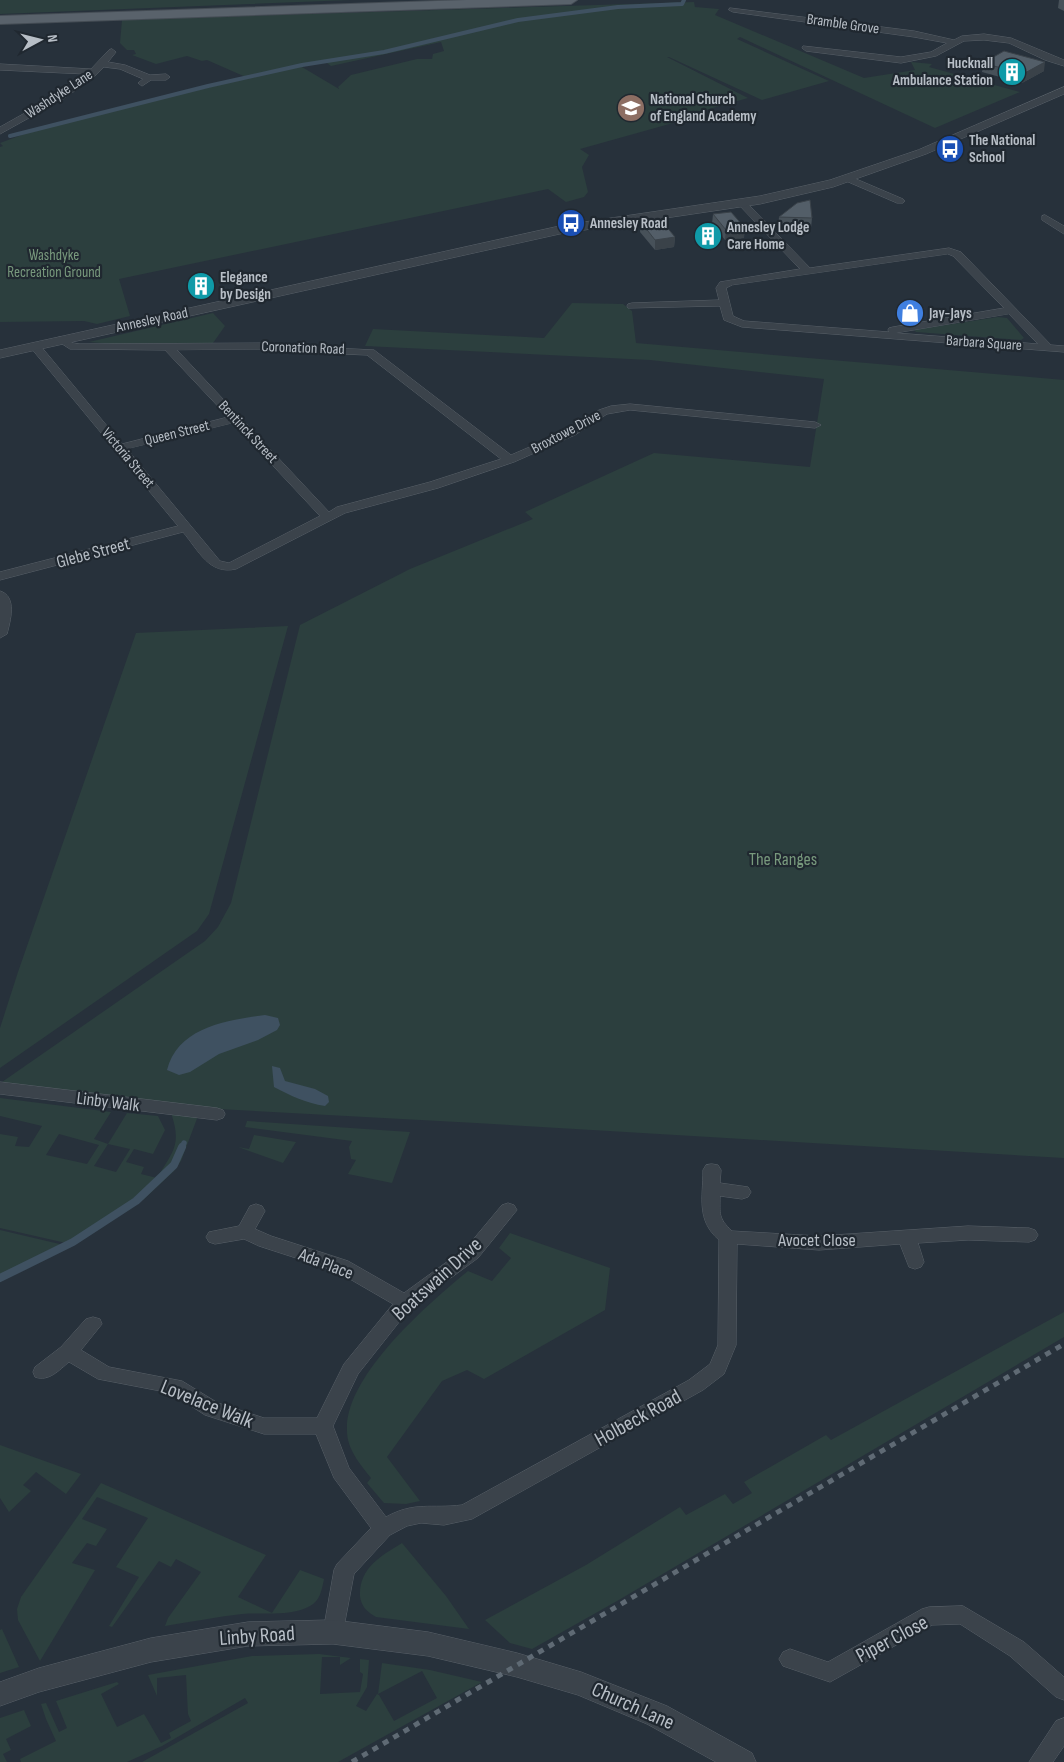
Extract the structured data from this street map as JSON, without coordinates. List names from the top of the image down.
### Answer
{
  "streets": {
    "street": [
      "Bramble Grove",
      "Washdyke Lane",
      "Annesley Road",
      "Barbara Square",
      "Coronation Road",
      "Bentinck Street",
      "Broxtowe Drive",
      "Queen Street",
      "Victoria Street",
      "Glebe Street",
      "Linby Walk",
      "Avocet Close",
      "Ada Place",
      "Boatswain Drive",
      "Lovelace Walk",
      "Holbeck Road",
      "Linby Road",
      "Piper Close",
      "Church Lane"
    ]
  },
  "crossings": [
    ["Annesley Road", "Coronation Road"],
    ["Annesley Road", "Victoria Street"],
    ["Coronation Road", "Bentinck Street"],
    ["Coronation Road", "Broxtowe Drive"],
    ["Bentinck Street", "Broxtowe Drive"],
    ["Bentinck Street", "Queen Street"],
    ["Broxtowe Drive", "Victoria Street"],
    ["Queen Street", "Victoria Street"],
    ["Victoria Street", "Glebe Street"],
    ["Avocet Close", "Holbeck Road"],
    ["Ada Place", "Boatswain Drive"],
    ["Boatswain Drive", "Lovelace Walk"],
    ["Holbeck Road", "Linby Road"],
    ["Linby Road", "Church Lane"]
  ],
  "parks": ["Washdyke Recreation Ground", "The Ranges"],
  "places": {
    "building": ["Hucknall Ambulance Station", "Annesley Lodge Care Home", "Elegance by Design"],
    "school or university": ["National Church of England Academy"],
    "bus stop": ["The National School", "Annesley Road"],
    "shop": ["Jay-Jays"]
  },
  "north": "right"
}
